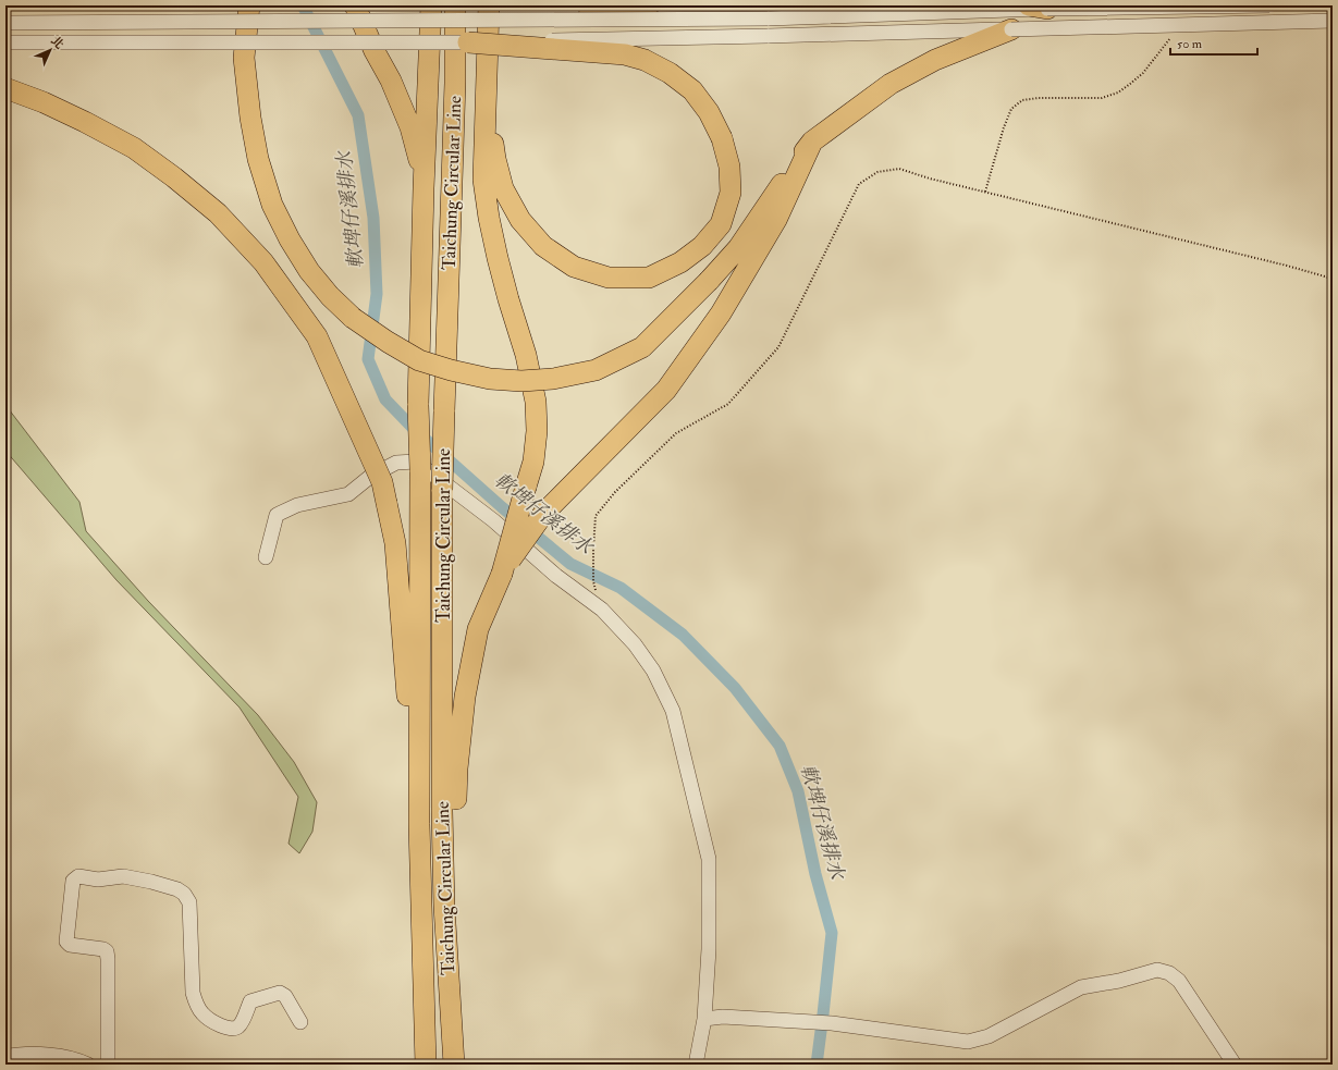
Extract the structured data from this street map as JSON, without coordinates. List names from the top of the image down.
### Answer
{
  "streets": {
    "highway": ["Taichung Circular Line"]
  },
  "water": ["軟埤仔溪排水"],
  "scale_bar": "50 m",
  "north": "top right"
}
